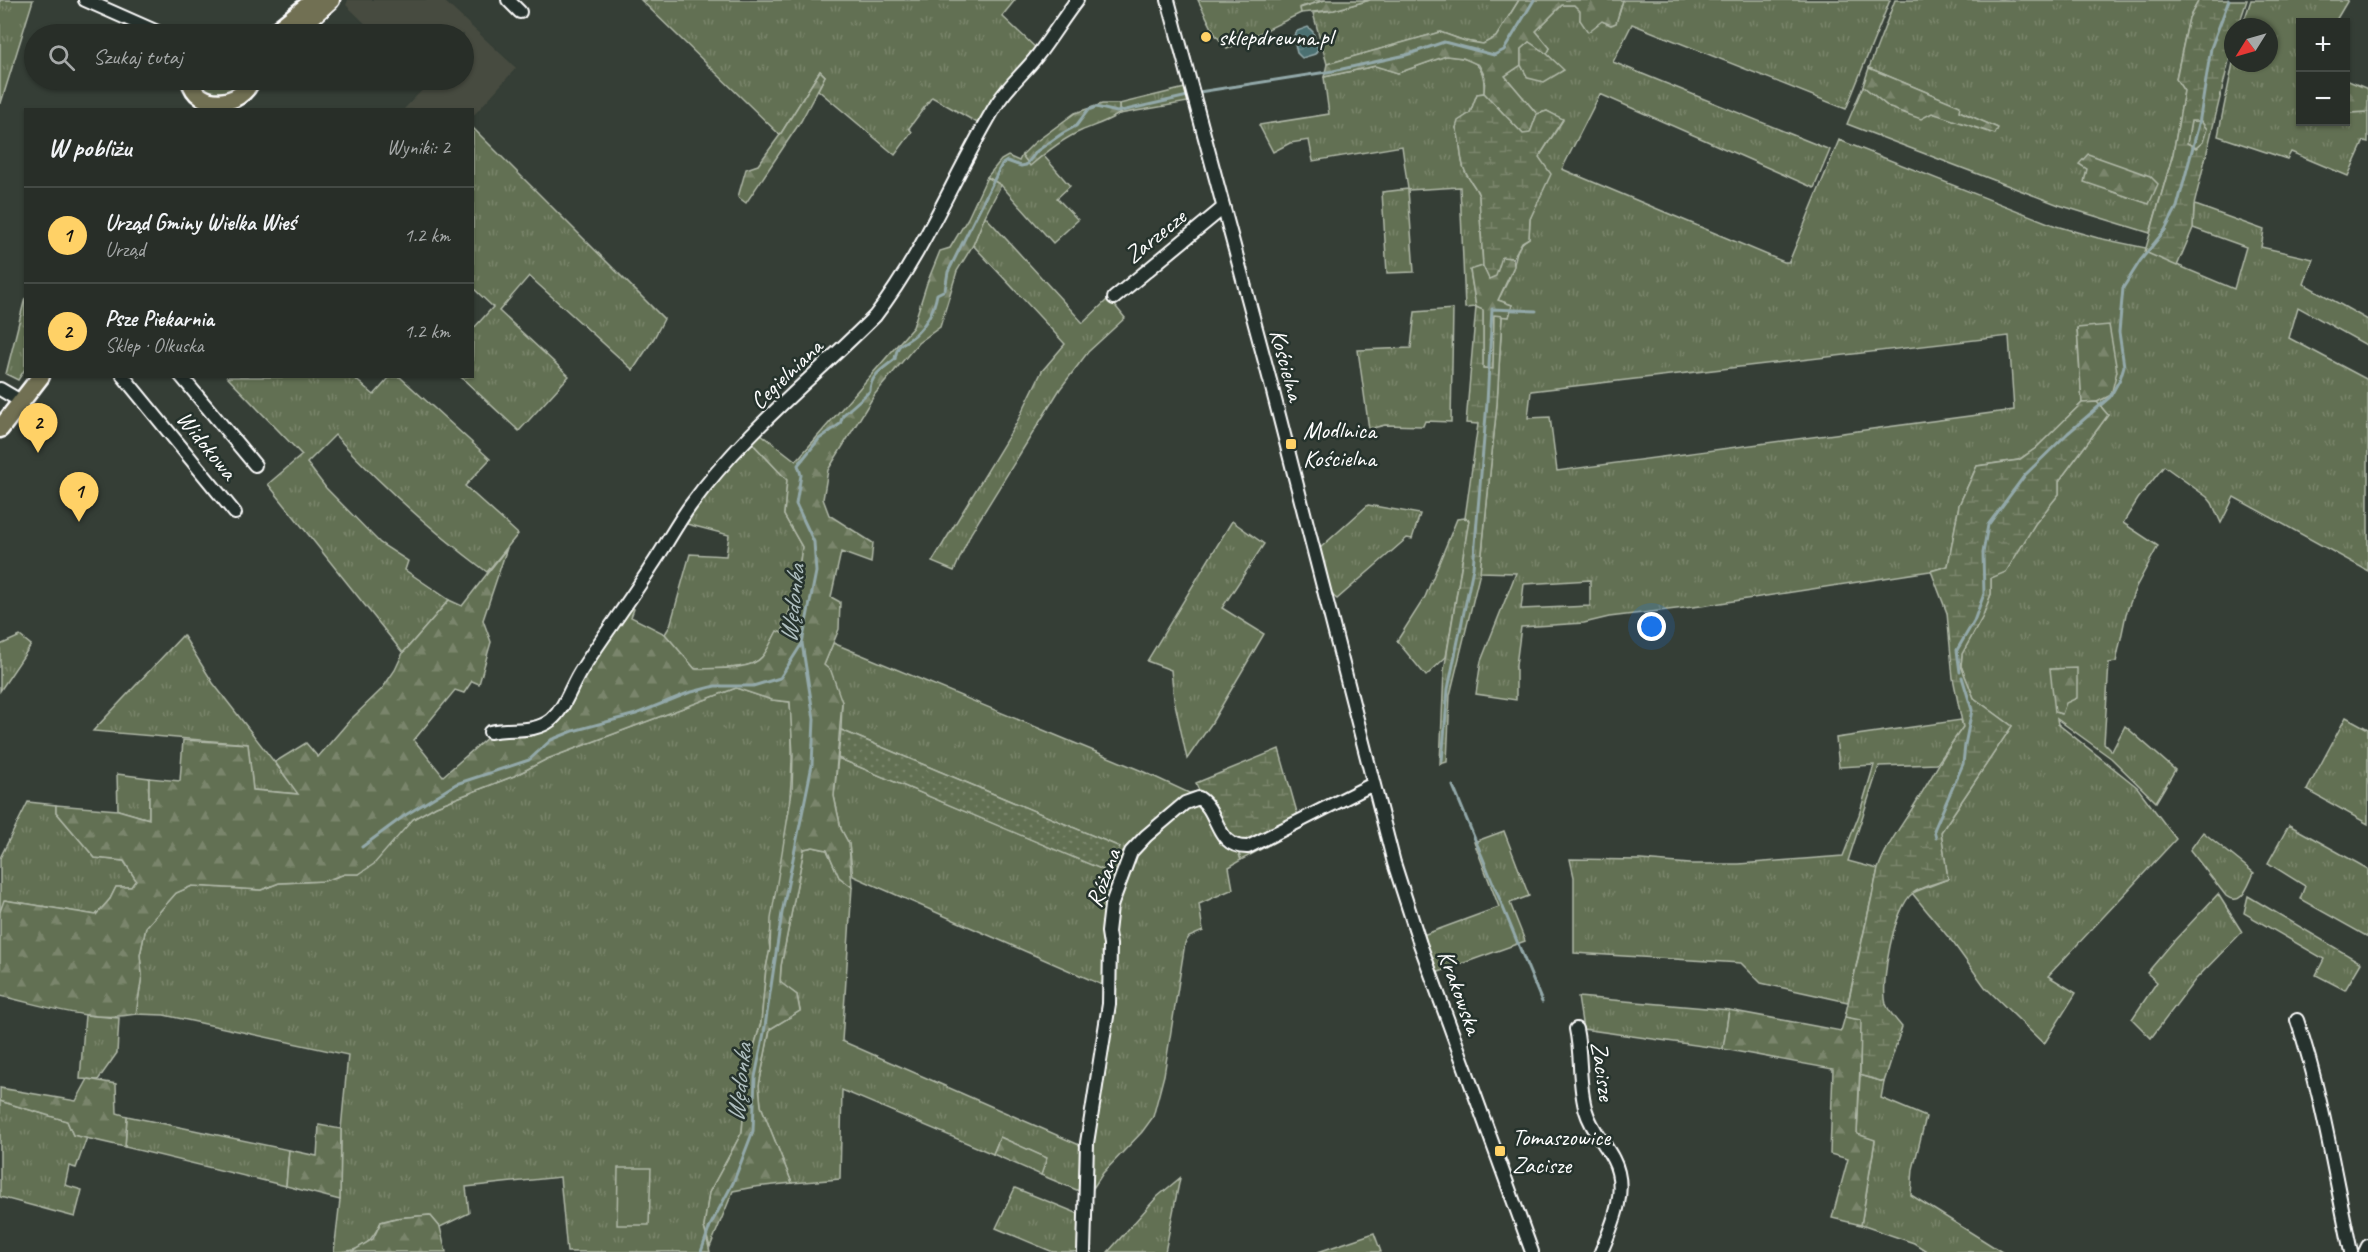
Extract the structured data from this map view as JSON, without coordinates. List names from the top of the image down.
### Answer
{
  "streets": {
    "street": [
      "Zarzecze",
      "Kościelna",
      "Cegielniana",
      "Widokowa",
      "Różana",
      "Krakowska",
      "Zacisze"
    ]
  },
  "crossings": [
    ["Zarzecze", "Kościelna"],
    ["Kościelna", "Krakowska"],
    ["Różana", "Krakowska"]
  ],
  "water": ["Wędonka"],
  "places": {
    "other": ["sklepdrewna.pl"],
    "transit": ["Modlnica Kościelna", "Tomaszowice Zacisze"]
  },
  "north": "bottom left",
  "page": {
    "map_buttons": ["+", "−"],
    "search": "Szukaj tutaj",
    "heading": ["W pobliżu", "Wyniki: 2"],
    "list": [
      {
        "mark": "1",
        "name": "Urząd Gminy Wielka Wieś",
        "note": "Urząd",
        "value": "1.2 km"
      },
      {
        "mark": "2",
        "name": "Psze Piekarnia",
        "note": "Sklep · Olkuska",
        "value": "1.2 km"
      }
    ],
    "pins": ["2", "1"]
  }
}
